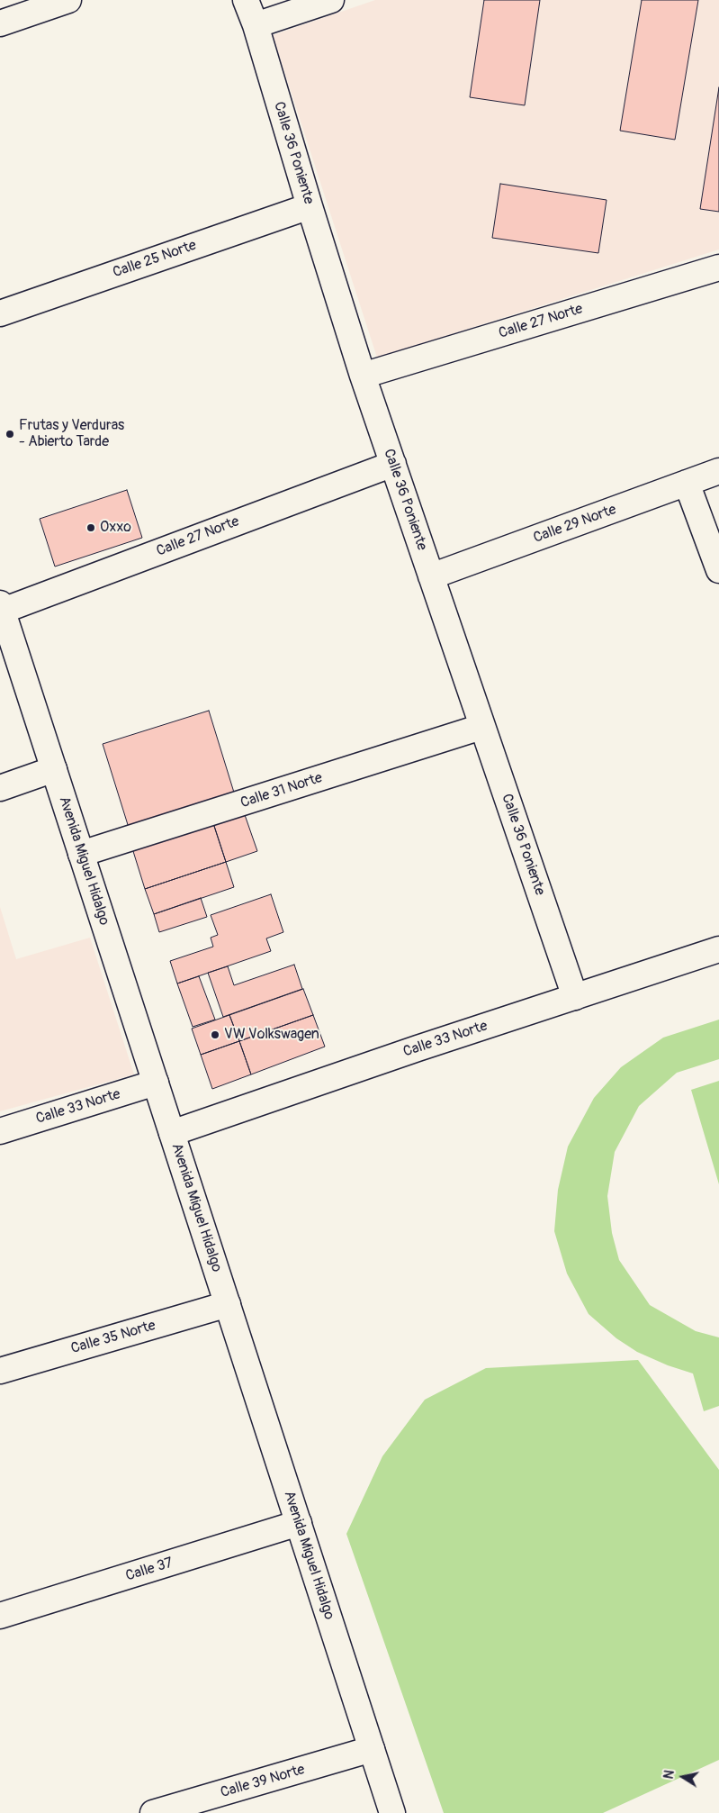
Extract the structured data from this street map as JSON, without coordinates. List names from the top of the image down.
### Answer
{
  "streets": {
    "street": [
      "Calle 36 Poniente",
      "Calle 25 Norte",
      "Calle 27 Norte",
      "Calle 29 Norte",
      "Calle 31 Norte",
      "Avenida Miguel Hidalgo",
      "Calle 33 Norte",
      "Calle 35 Norte",
      "Calle 37",
      "Calle 39 Norte"
    ]
  },
  "crossings": [
    ["Calle 36 Poniente", "Calle 25 Norte"],
    ["Calle 36 Poniente", "Calle 27 Norte"],
    ["Calle 36 Poniente", "Calle 29 Norte"],
    ["Calle 36 Poniente", "Calle 31 Norte"],
    ["Calle 36 Poniente", "Calle 33 Norte"],
    ["Calle 27 Norte", "Avenida Miguel Hidalgo"],
    ["Calle 31 Norte", "Avenida Miguel Hidalgo"],
    ["Avenida Miguel Hidalgo", "Calle 33 Norte"],
    ["Avenida Miguel Hidalgo", "Calle 35 Norte"],
    ["Avenida Miguel Hidalgo", "Calle 37"],
    ["Avenida Miguel Hidalgo", "Calle 39 Norte"]
  ],
  "places": ["Frutas y Verduras - Abierto Tarde", "Oxxo", "VW Volkswagen"],
  "north": "left"
}
